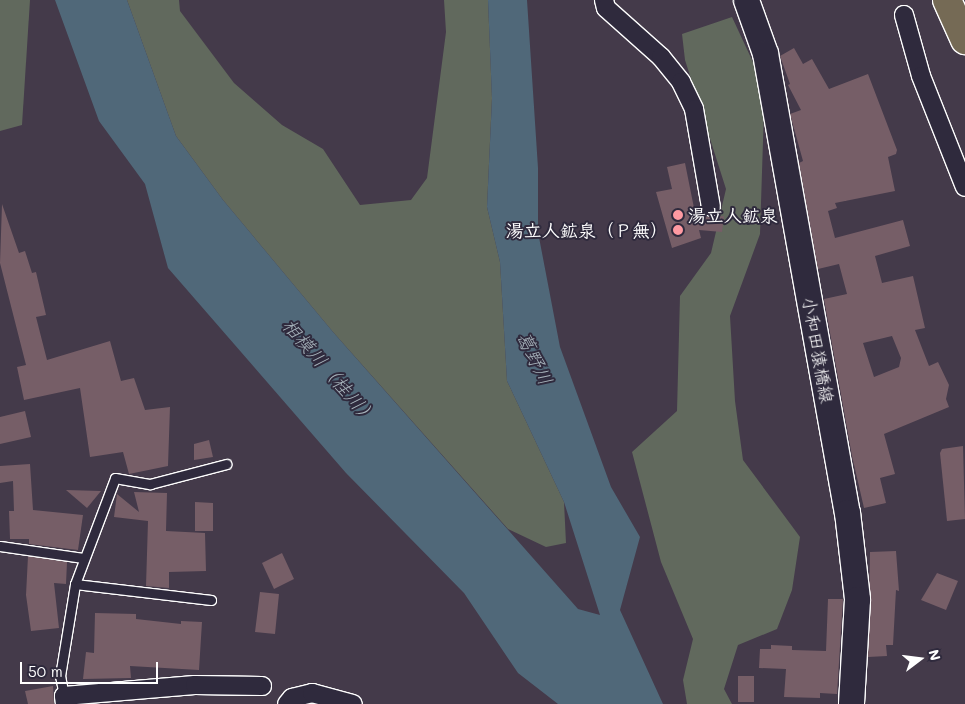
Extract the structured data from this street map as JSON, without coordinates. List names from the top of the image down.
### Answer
{
  "streets": {
    "main road": ["小和田猿橋線"]
  },
  "water": ["葛野川", "相模川（桂川）"],
  "places": ["湯立人鉱泉", "湯立人鉱泉（Ｐ無）"],
  "scale_bar": "50 m",
  "north": "right"
}
